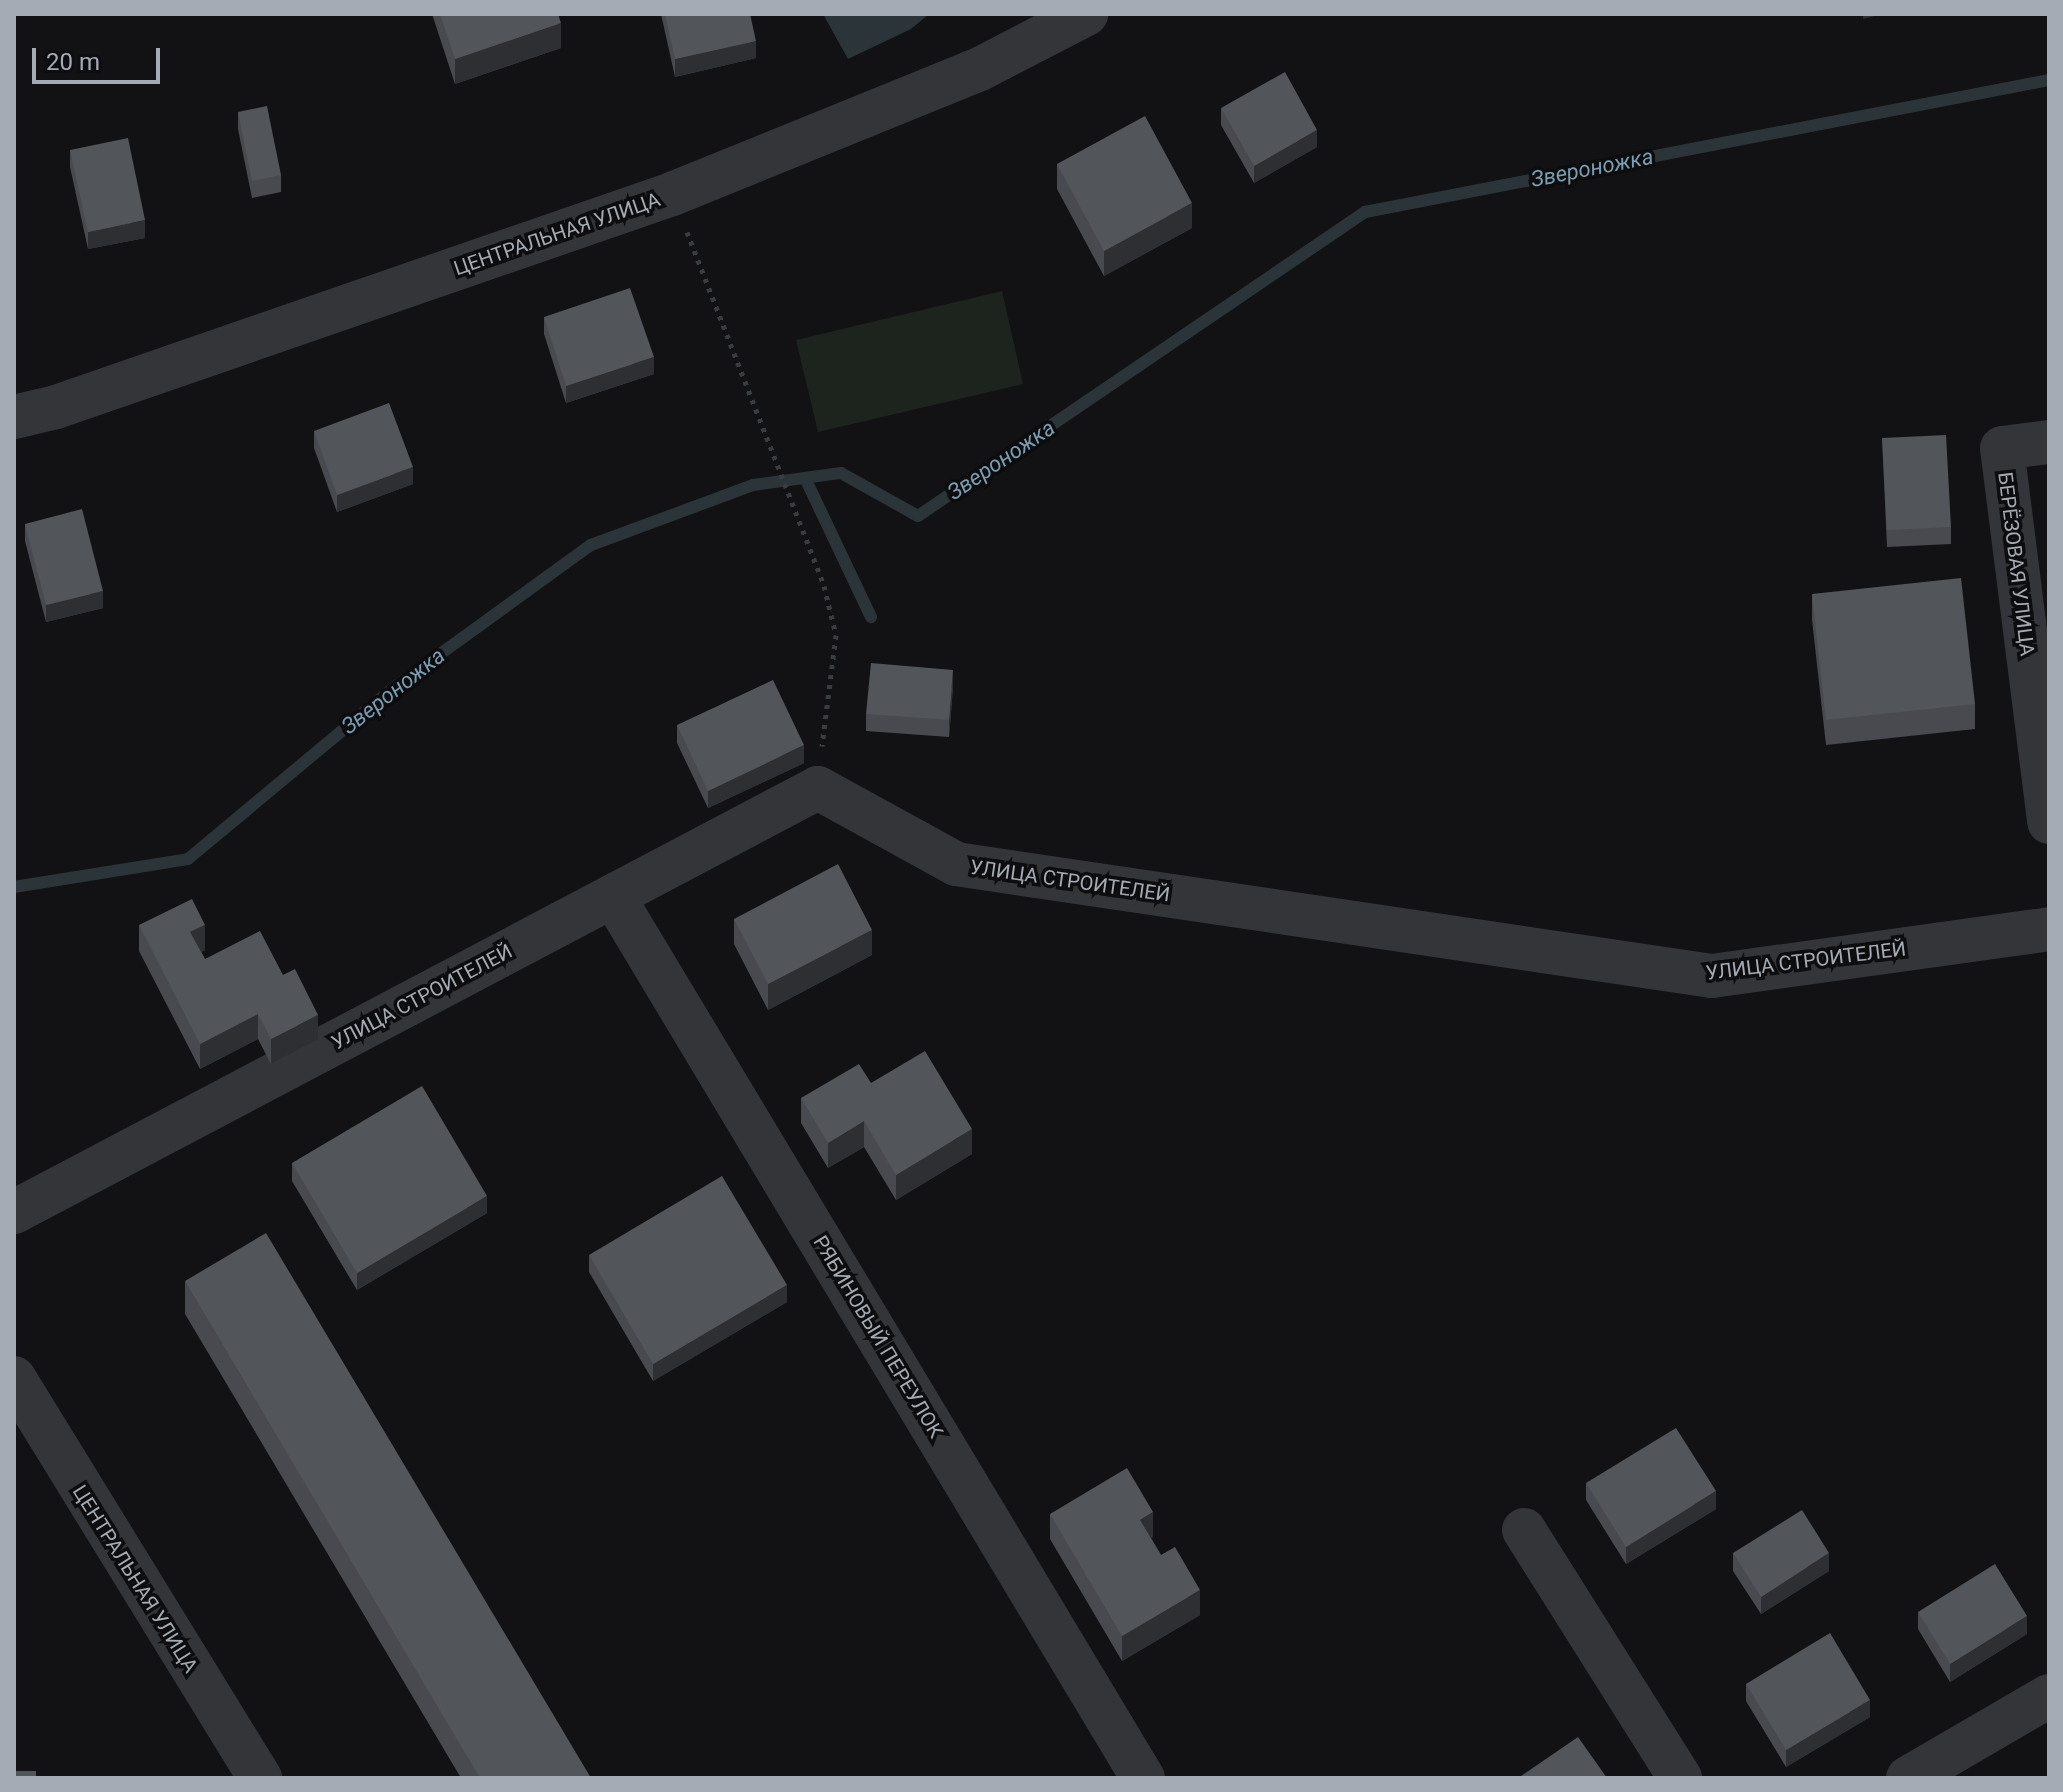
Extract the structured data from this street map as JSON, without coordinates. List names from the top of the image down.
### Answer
{
  "streets": {
    "street": [
      "ЦЕНТРАЛЬНАЯ УЛИЦА",
      "БЕРЁЗОВАЯ УЛИЦА",
      "УЛИЦА СТРОИТЕЛЕЙ",
      "РЯБИНОВЫЙ ПЕРЕУЛОК"
    ]
  },
  "crossings": [
    ["УЛИЦА СТРОИТЕЛЕЙ", "РЯБИНОВЫЙ ПЕРЕУЛОК"]
  ],
  "water": ["Звероножка"],
  "scale_bar": "20 m"
}
